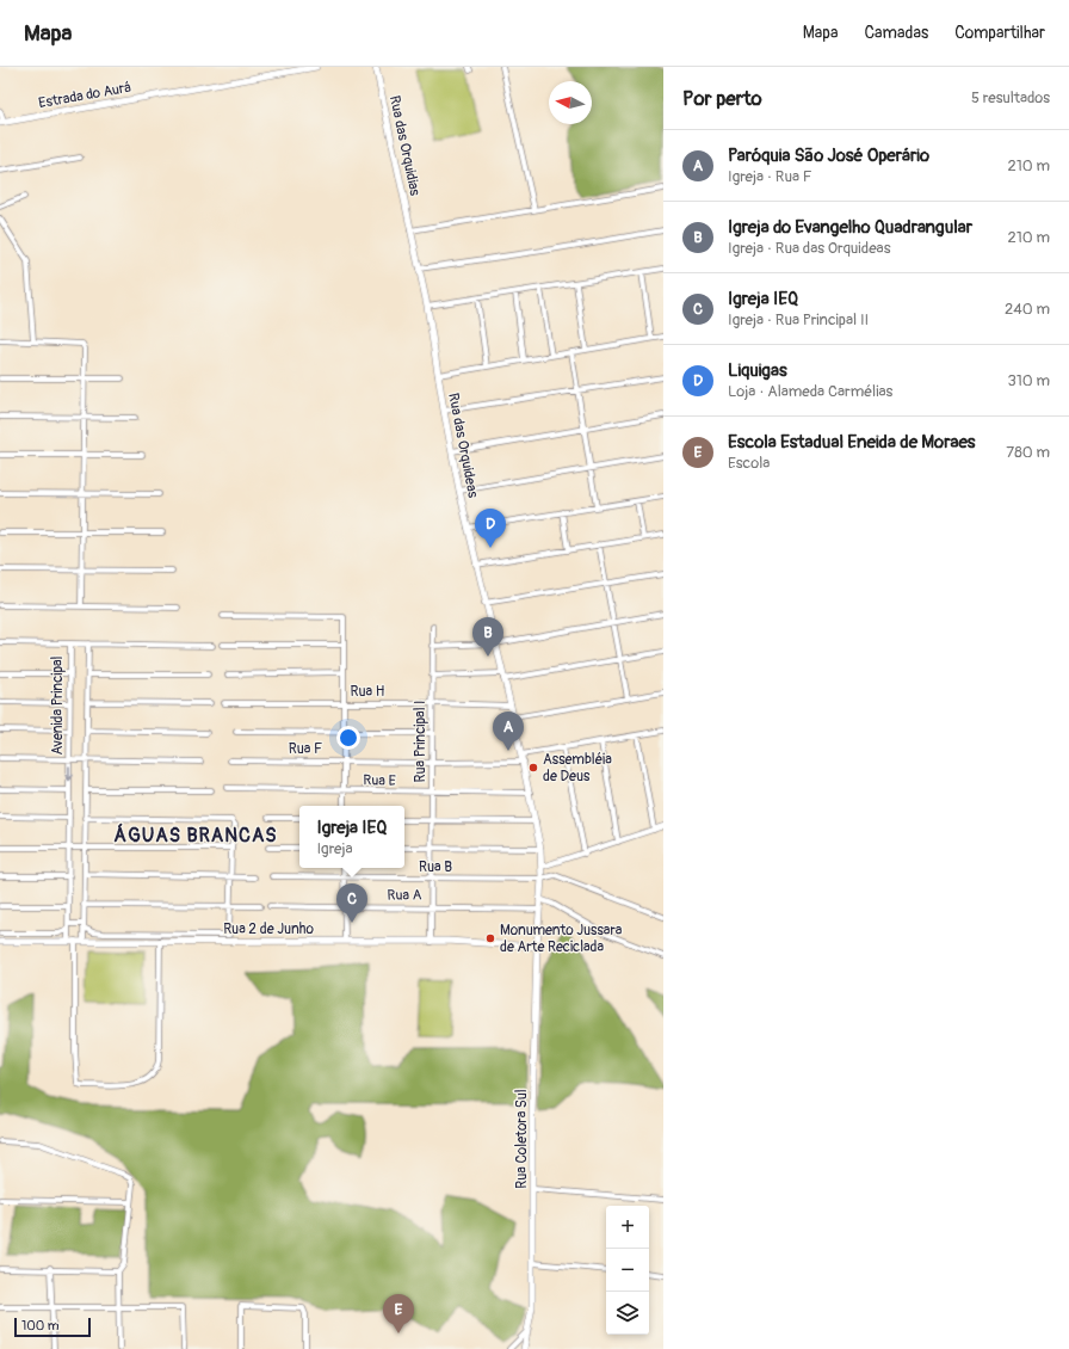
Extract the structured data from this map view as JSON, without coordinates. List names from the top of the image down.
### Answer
{
  "streets": {
    "street": [
      "Estrada do Aurá",
      "Rua das Orquidias",
      "Rua das Orquideas",
      "Rua H",
      "Avenida Principal",
      "Rua Principal I",
      "Rua F",
      "Rua E",
      "Rua B",
      "Rua A",
      "Rua 2 de Junho",
      "Rua Coletora Sul"
    ]
  },
  "crossings": [
    ["Rua das Orquidias", "Rua das Orquideas"],
    ["Rua das Orquideas", "Rua H"],
    ["Rua das Orquideas", "Rua F"],
    ["Rua das Orquideas", "Rua E"],
    ["Rua das Orquideas", "Rua B"],
    ["Rua das Orquideas", "Rua A"],
    ["Rua das Orquideas", "Rua 2 de Junho"],
    ["Rua das Orquideas", "Rua Coletora Sul"],
    ["Rua H", "Rua Principal I"],
    ["Avenida Principal", "Rua 2 de Junho"],
    ["Rua Principal I", "Rua F"],
    ["Rua Principal I", "Rua E"],
    ["Rua Principal I", "Rua B"],
    ["Rua Principal I", "Rua A"],
    ["Rua Principal I", "Rua 2 de Junho"],
    ["Rua 2 de Junho", "Rua Coletora Sul"]
  ],
  "districts": ["ÁGUAS BRANCAS"],
  "places": ["Assembléia de Deus", "Monumento Jussara de Arte Reciclada"],
  "scale_bar": "100 m",
  "north": "left",
  "page": {
    "header": "Mapa",
    "nav": ["Mapa", "Camadas", "Compartilhar"],
    "heading": ["Por perto", "5 resultados"],
    "list": [
      {
        "mark": "A",
        "name": "Paróquia São José Operário",
        "note": "Igreja · Rua F",
        "value": "210 m"
      },
      {
        "mark": "B",
        "name": "Igreja do Evangelho Quadrangular",
        "note": "Igreja · Rua das Orquideas",
        "value": "210 m"
      },
      {
        "mark": "C",
        "name": "Igreja IEQ",
        "note": "Igreja · Rua Principal II",
        "value": "240 m"
      },
      {
        "mark": "D",
        "name": "Liquigas",
        "note": "Loja · Alameda Carmélias",
        "value": "310 m"
      },
      {
        "mark": "E",
        "name": "Escola Estadual Eneida de Moraes",
        "note": "Escola",
        "value": "780 m"
      }
    ],
    "pins": [
      "D",
      "B",
      "A",
      "C",
      "E"
    ],
    "popup": ["Igreja IEQ", "Igreja"],
    "map_buttons": ["+", "−"],
    "scale": "100 m"
  }
}
